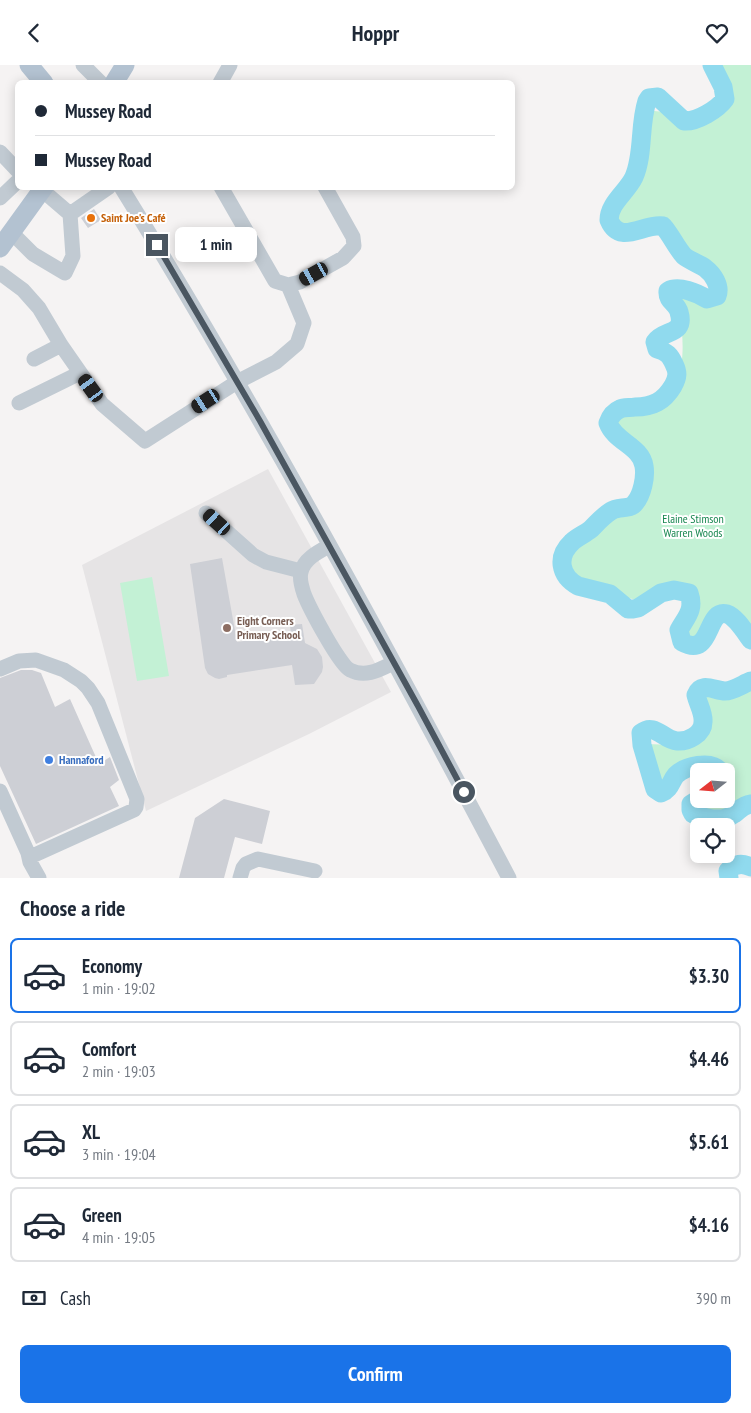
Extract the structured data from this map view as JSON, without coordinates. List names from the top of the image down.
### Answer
{
  "parks": ["Elaine Stimson Warren Woods"],
  "places": ["Saint Joe's Café", "Eight Corners Primary School", "Hannaford"],
  "north": "left",
  "page": {
    "header": "Hoppr",
    "banner": ["Mussey Road", "Mussey Road"],
    "bubble": "1 min",
    "heading": "Choose a ride",
    "list": [
      {
        "name": "Economy",
        "note": "1 min · 19:02",
        "value": "$3.30"
      },
      {
        "name": "Comfort",
        "note": "2 min · 19:03",
        "value": "$4.46"
      },
      {
        "name": "XL",
        "note": "3 min · 19:04",
        "value": "$5.61"
      },
      {
        "name": "Green",
        "note": "4 min · 19:05",
        "value": "$4.16"
      }
    ],
    "pay": ["Cash", "390 m"],
    "buttons": "Confirm"
  }
}
